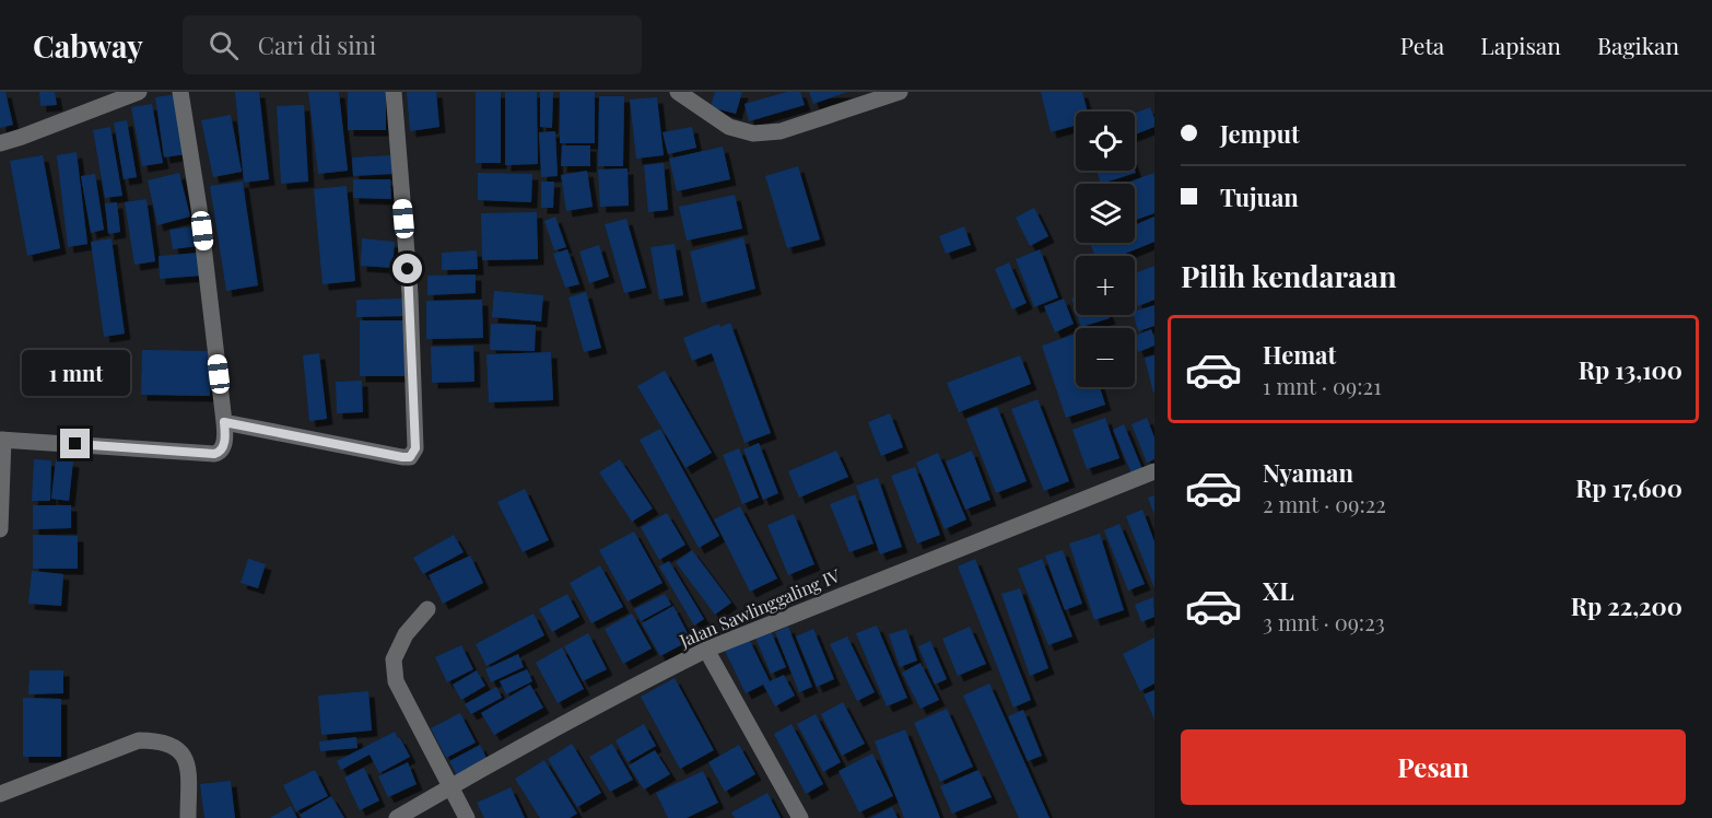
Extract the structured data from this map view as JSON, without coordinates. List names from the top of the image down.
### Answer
{
  "streets": {
    "street": ["Jalan Sawlinggaling IV"]
  },
  "page": {
    "header": "Cabway",
    "search": "Cari di sini",
    "nav": ["Peta", "Lapisan", "Bagikan"],
    "banner": ["Jemput", "Tujuan"],
    "map_buttons": ["+", "−"],
    "heading": "Pilih kendaraan",
    "list": [
      {
        "name": "Hemat",
        "note": "1 mnt · 09:21",
        "value": "Rp 13,100"
      },
      {
        "name": "Nyaman",
        "note": "2 mnt · 09:22",
        "value": "Rp 17,600"
      },
      {
        "name": "XL",
        "note": "3 mnt · 09:23",
        "value": "Rp 22,200"
      }
    ],
    "bubble": "1 mnt",
    "buttons": "Pesan"
  }
}
